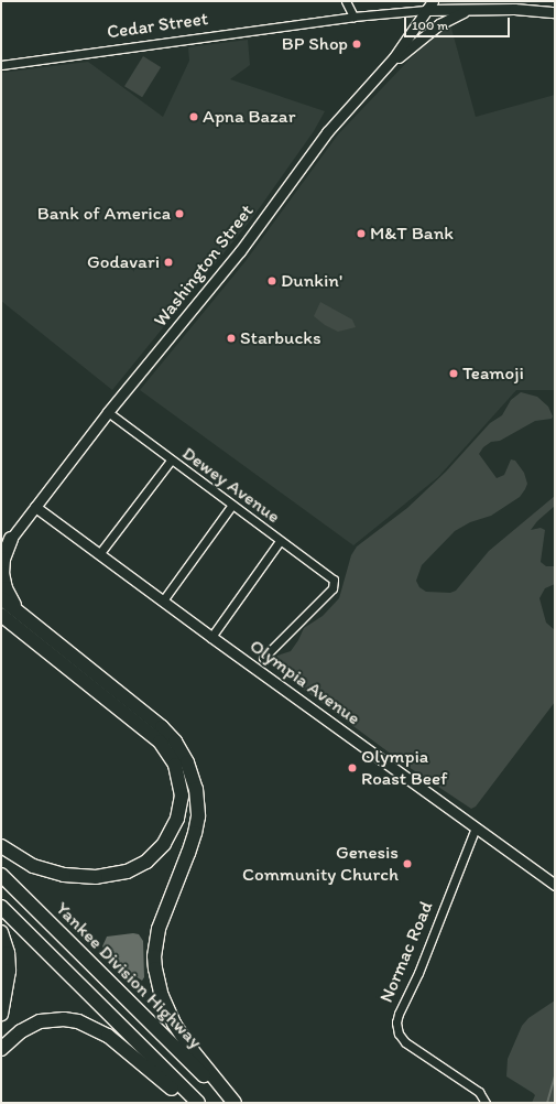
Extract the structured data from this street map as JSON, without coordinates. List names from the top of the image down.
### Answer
{
  "streets": {
    "highway": ["Yankee Division Highway"],
    "main road": ["Cedar Street", "Washington Street", "Olympia Avenue"],
    "street": ["Dewey Avenue", "Normac Road"]
  },
  "crossings": [
    ["Cedar Street", "Washington Street"],
    ["Washington Street", "Dewey Avenue"],
    ["Washington Street", "Olympia Avenue"],
    ["Olympia Avenue", "Normac Road"]
  ],
  "places": [
    "BP Shop",
    "Apna Bazar",
    "Bank of America",
    "M&T Bank",
    "Godavari",
    "Dunkin'",
    "Starbucks",
    "Teamoji",
    "Olympia Roast Beef",
    "Genesis Community Church"
  ],
  "scale_bar": "100 m"
}
